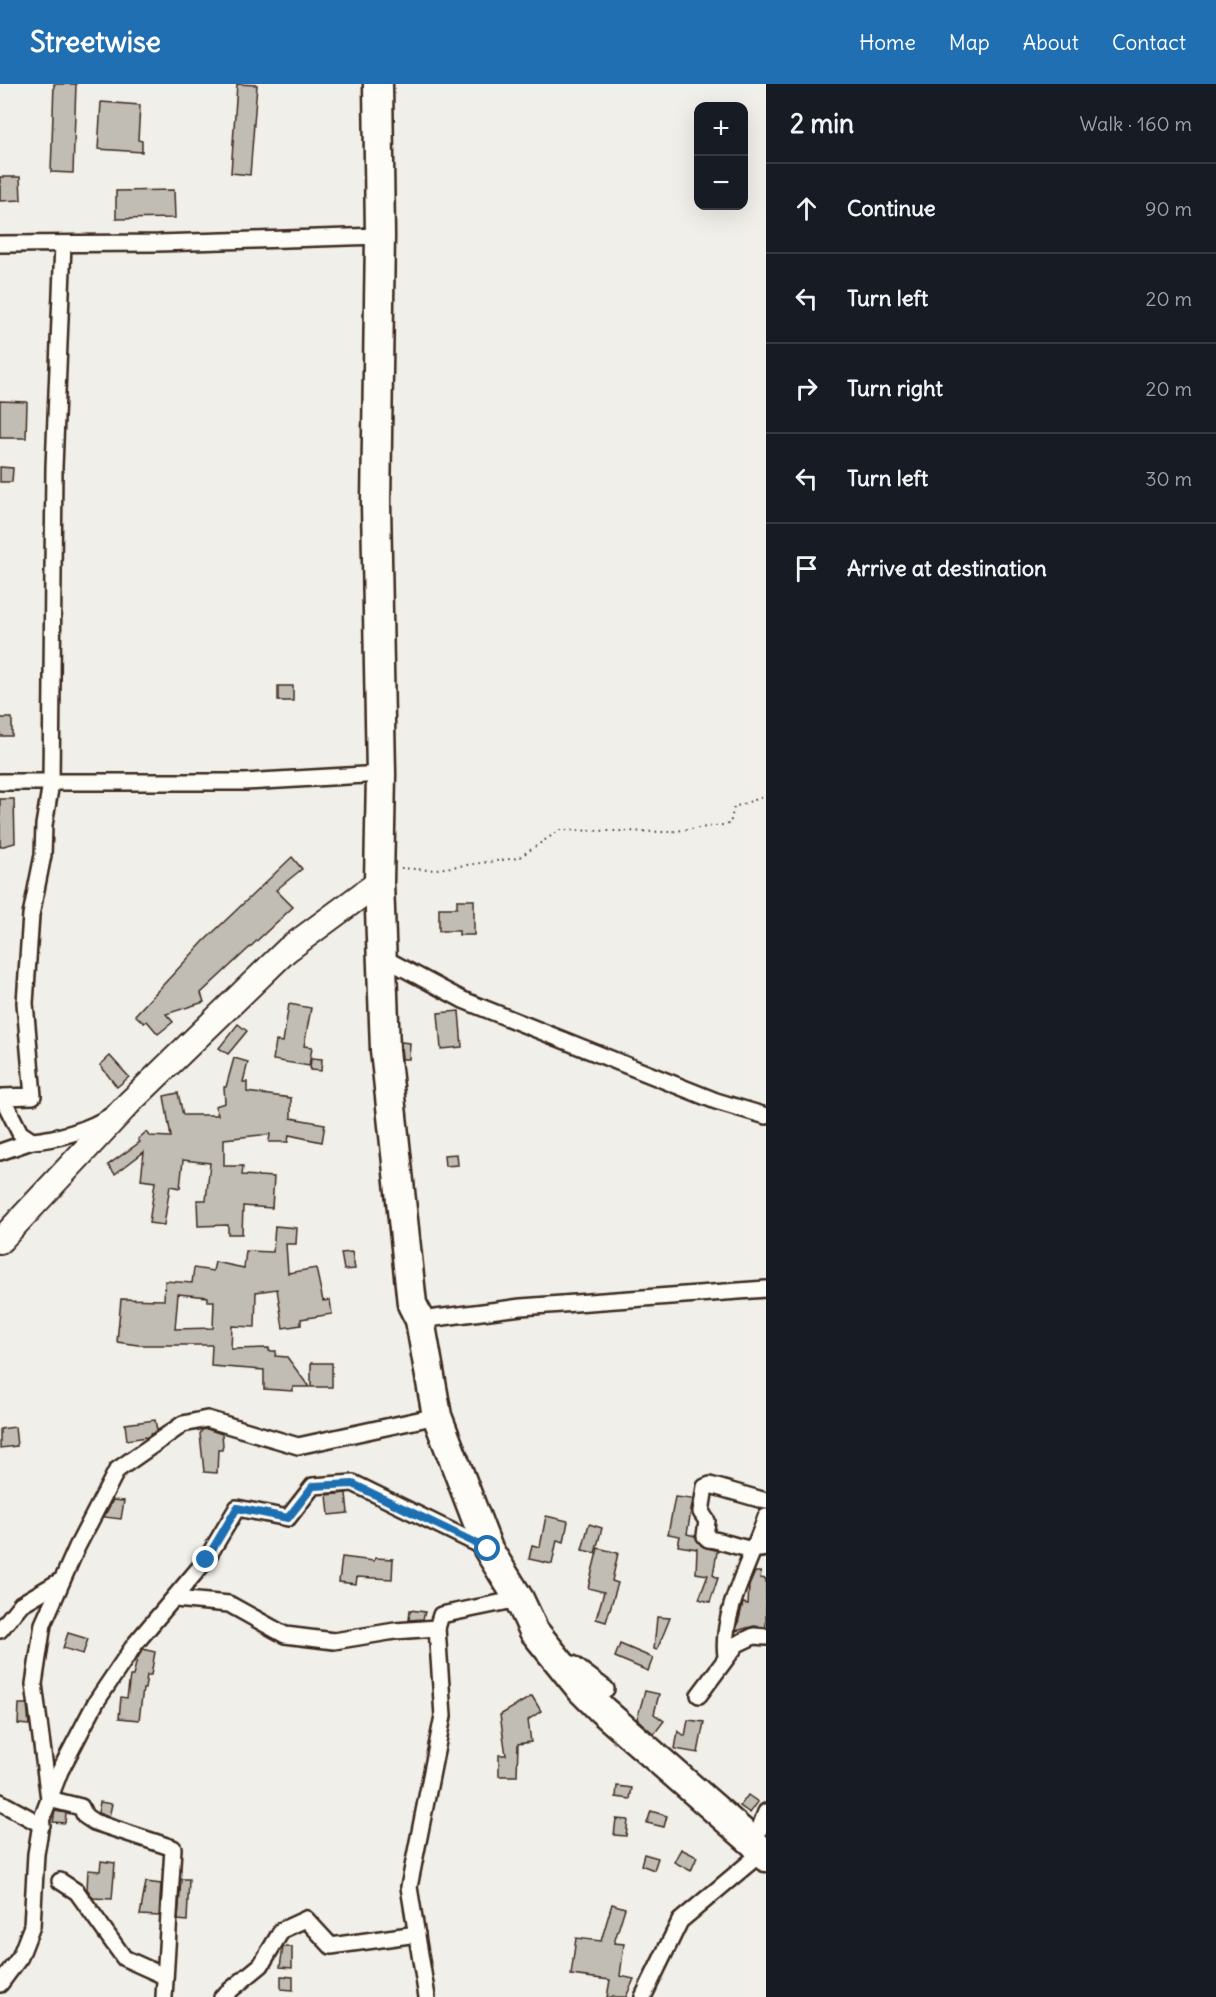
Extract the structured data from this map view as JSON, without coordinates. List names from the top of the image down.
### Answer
{
  "page": {
    "header": "Streetwise",
    "nav": [
      "Home",
      "Map",
      "About",
      "Contact"
    ],
    "heading": ["2 min", "Walk · 160 m"],
    "map_buttons": ["+", "−"],
    "list": [
      ["Continue", "90 m"],
      ["Turn left", "20 m"],
      ["Turn right", "20 m"],
      ["Turn left", "30 m"],
      "Arrive at destination"
    ]
  }
}
